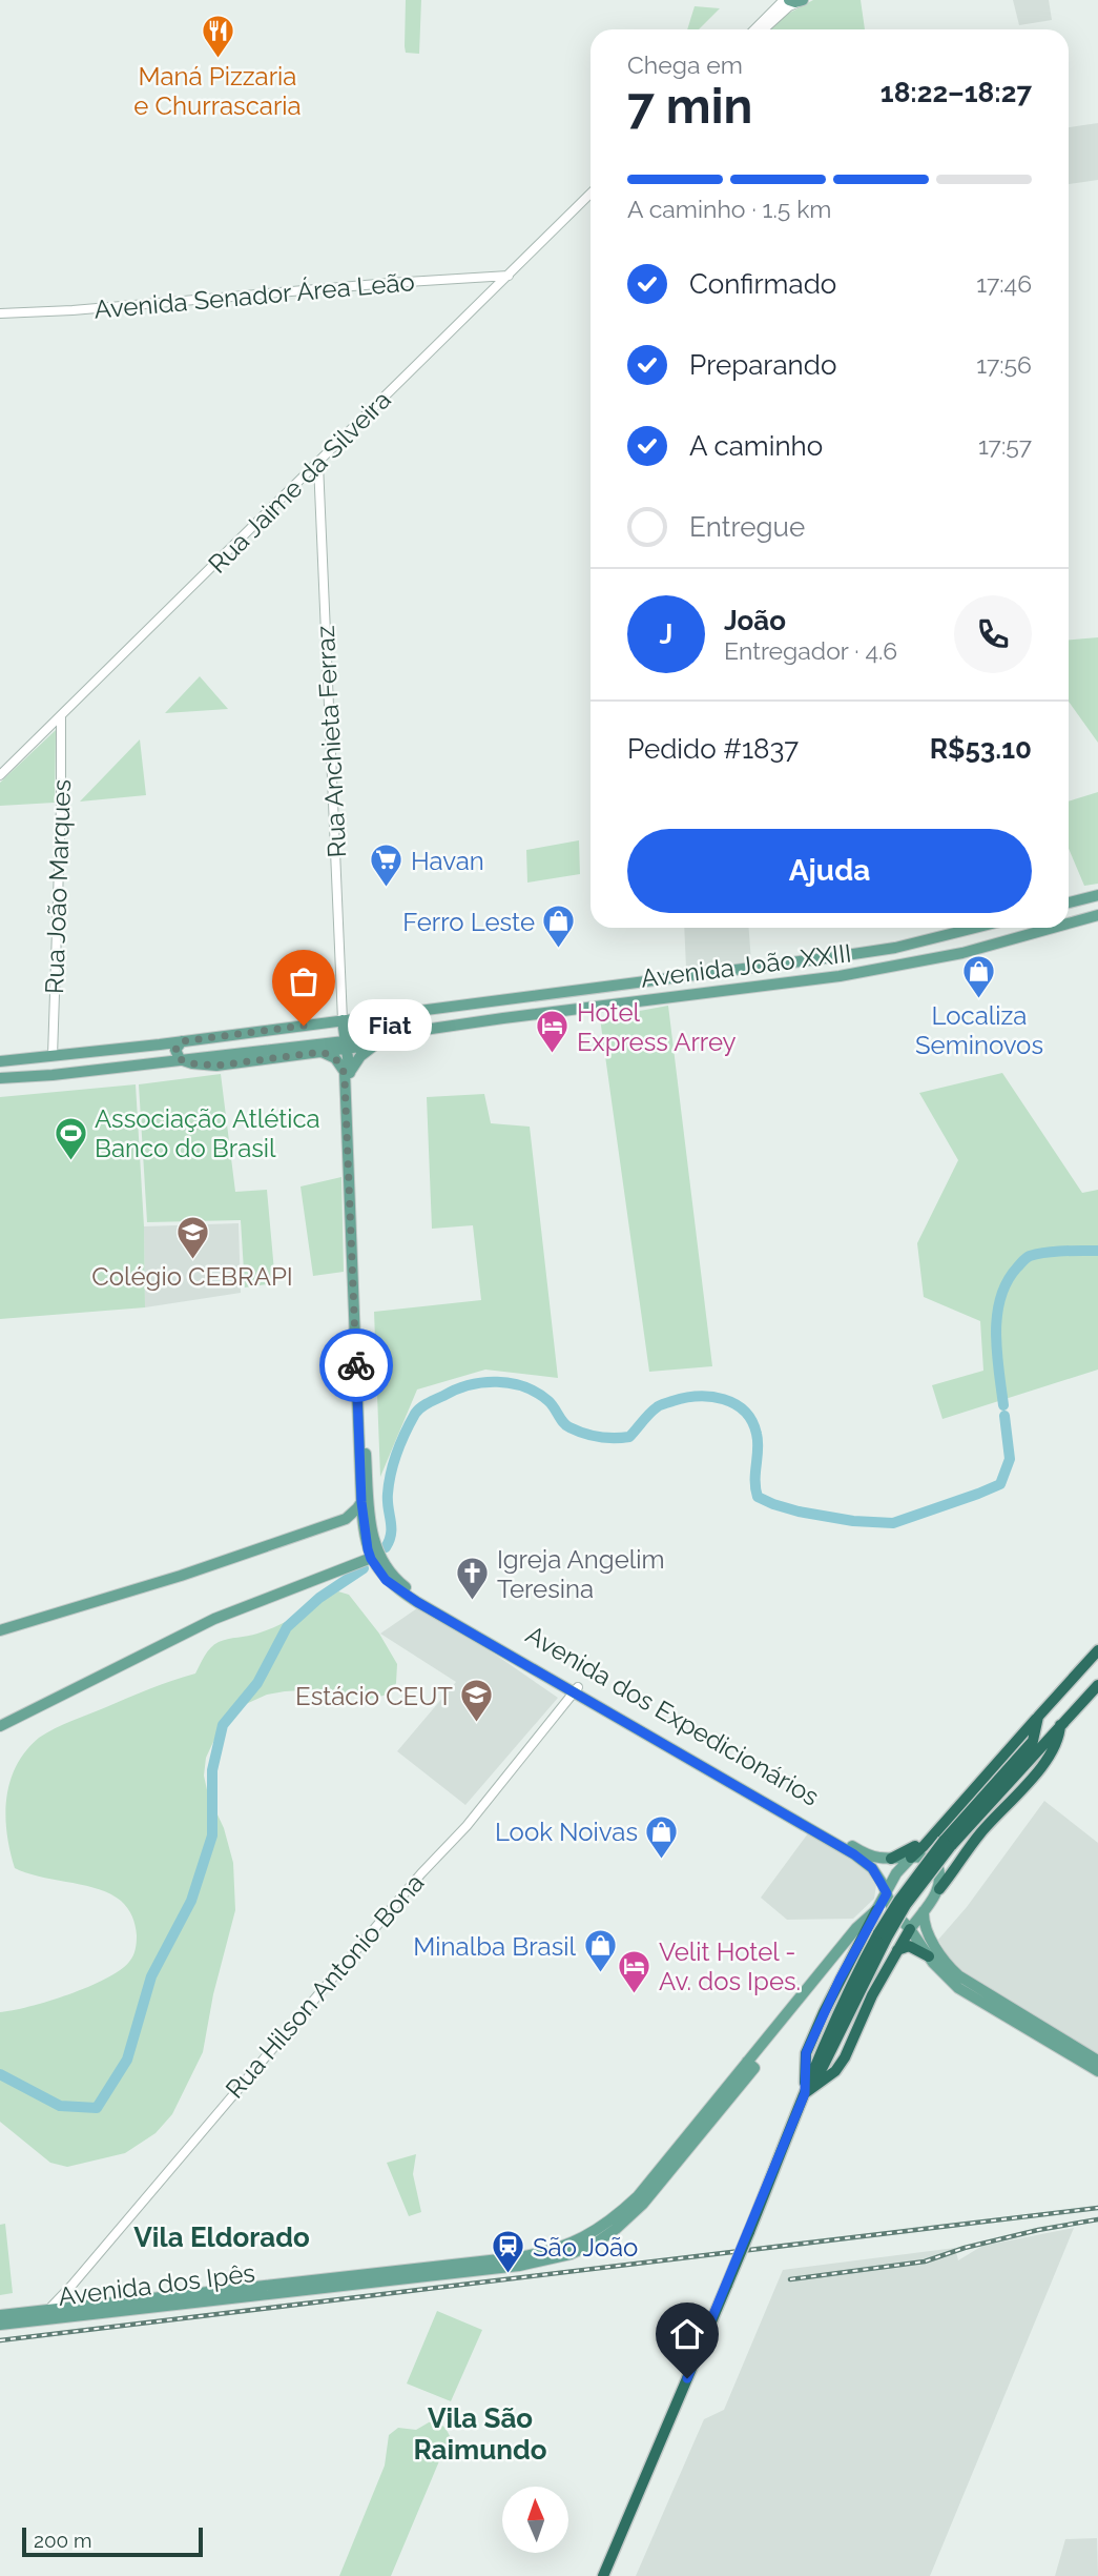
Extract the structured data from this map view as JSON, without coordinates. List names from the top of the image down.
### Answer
{
  "streets": {
    "main road": ["Avenida João XXIII", "Avenida dos Expedicionários", "Avenida dos Ipês"],
    "street": [
      "Avenida Senador Área Leão",
      "Rua Jaime da Silveira",
      "Rua Anchieta Ferraz",
      "Rua João Marques",
      "Rua Hilson Antonio Bona"
    ]
  },
  "crossings": [
    ["Avenida Senador Área Leão", "Rua Jaime da Silveira"],
    ["Rua Jaime da Silveira", "Rua Anchieta Ferraz"],
    ["Rua Jaime da Silveira", "Rua João Marques"],
    ["Rua Anchieta Ferraz", "Avenida João XXIII"],
    ["Rua Anchieta Ferraz", "Avenida dos Expedicionários"],
    ["Rua João Marques", "Avenida João XXIII"],
    ["Avenida João XXIII", "Avenida dos Expedicionários"],
    ["Avenida dos Expedicionários", "Rua Hilson Antonio Bona"],
    ["Rua Hilson Antonio Bona", "Avenida dos Ipês"]
  ],
  "districts": ["Vila Eldorado", "Vila São Raimundo"],
  "places": {
    "restaurant": ["Maná Pizzaria e Churrascaria"],
    "supermarket": ["Havan"],
    "shop": [
      "Ferro Leste",
      "Localiza Seminovos",
      "Look Noivas",
      "Minalba Brasil"
    ],
    "other": ["Fiat"],
    "hotel": ["Hotel Express Arrey", "Velit Hotel - Av. dos Ipes."],
    "sports": ["Associação Atlética Banco do Brasil"],
    "school or university": ["Colégio CEBRAPI", "Estácio CEUT"],
    "church": ["Igreja Angelim Teresina"],
    "station": ["São João"]
  },
  "scale_bar": "200 m",
  "north": "top",
  "page": {
    "heading": ["7 min", "Chega em", "18:22–18:27"],
    "panel": [
      "João",
      "Entregador · 4.6",
      "Pedido #1837",
      "R$53.10"
    ],
    "bar": "A caminho · 1.5 km",
    "list": [
      ["Confirmado", "17:46"],
      ["Preparando", "17:56"],
      ["A caminho", "17:57"],
      "Entregue"
    ],
    "round": "J",
    "buttons": "Ajuda",
    "bubble": "Fiat",
    "scale": "200 m"
  }
}
